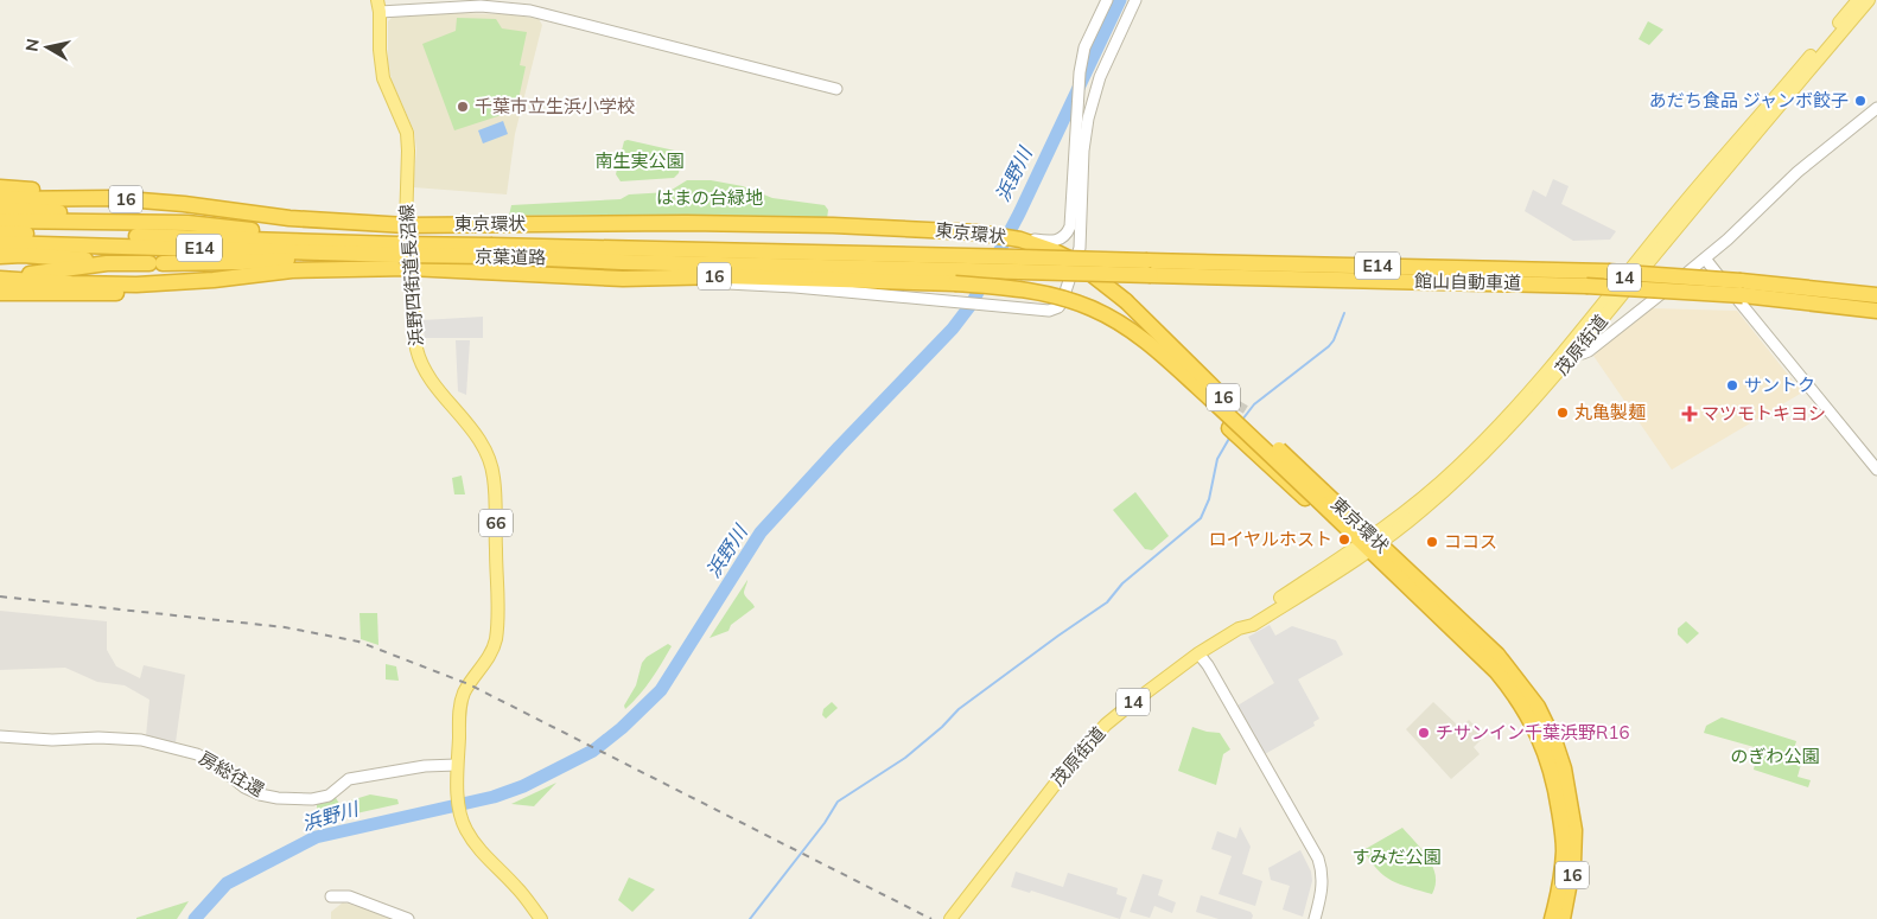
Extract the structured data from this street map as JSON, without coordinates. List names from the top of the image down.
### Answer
{
  "streets": {
    "highway": [
      "16",
      "東京環状",
      "E14",
      "京葉道路",
      "館山自動車道"
    ],
    "main road": [
      "浜野四街道長沼線",
      "14",
      "茂原街道",
      "66"
    ],
    "street": ["房総往還"]
  },
  "crossings": [
    ["16", "東京環状"],
    ["16", "茂原街道"],
    ["東京環状", "京葉道路"],
    ["東京環状", "浜野四街道長沼線"],
    ["東京環状", "茂原街道"],
    ["京葉道路", "館山自動車道"],
    ["浜野四街道長沼線", "房総往還"]
  ],
  "water": ["浜野川"],
  "parks": [
    "南生実公園",
    "はまの台緑地",
    "のぎわ公園",
    "すみだ公園"
  ],
  "places": {
    "other": [
      "あだち食品 ジャンボ餃子",
      "千葉市立生浜小学校",
      "サントク",
      "丸亀製麺",
      "ロイヤルホスト",
      "ココス",
      "チサンイン千葉浜野R16"
    ],
    "health": ["マツモトキヨシ"]
  },
  "north": "left"
}
